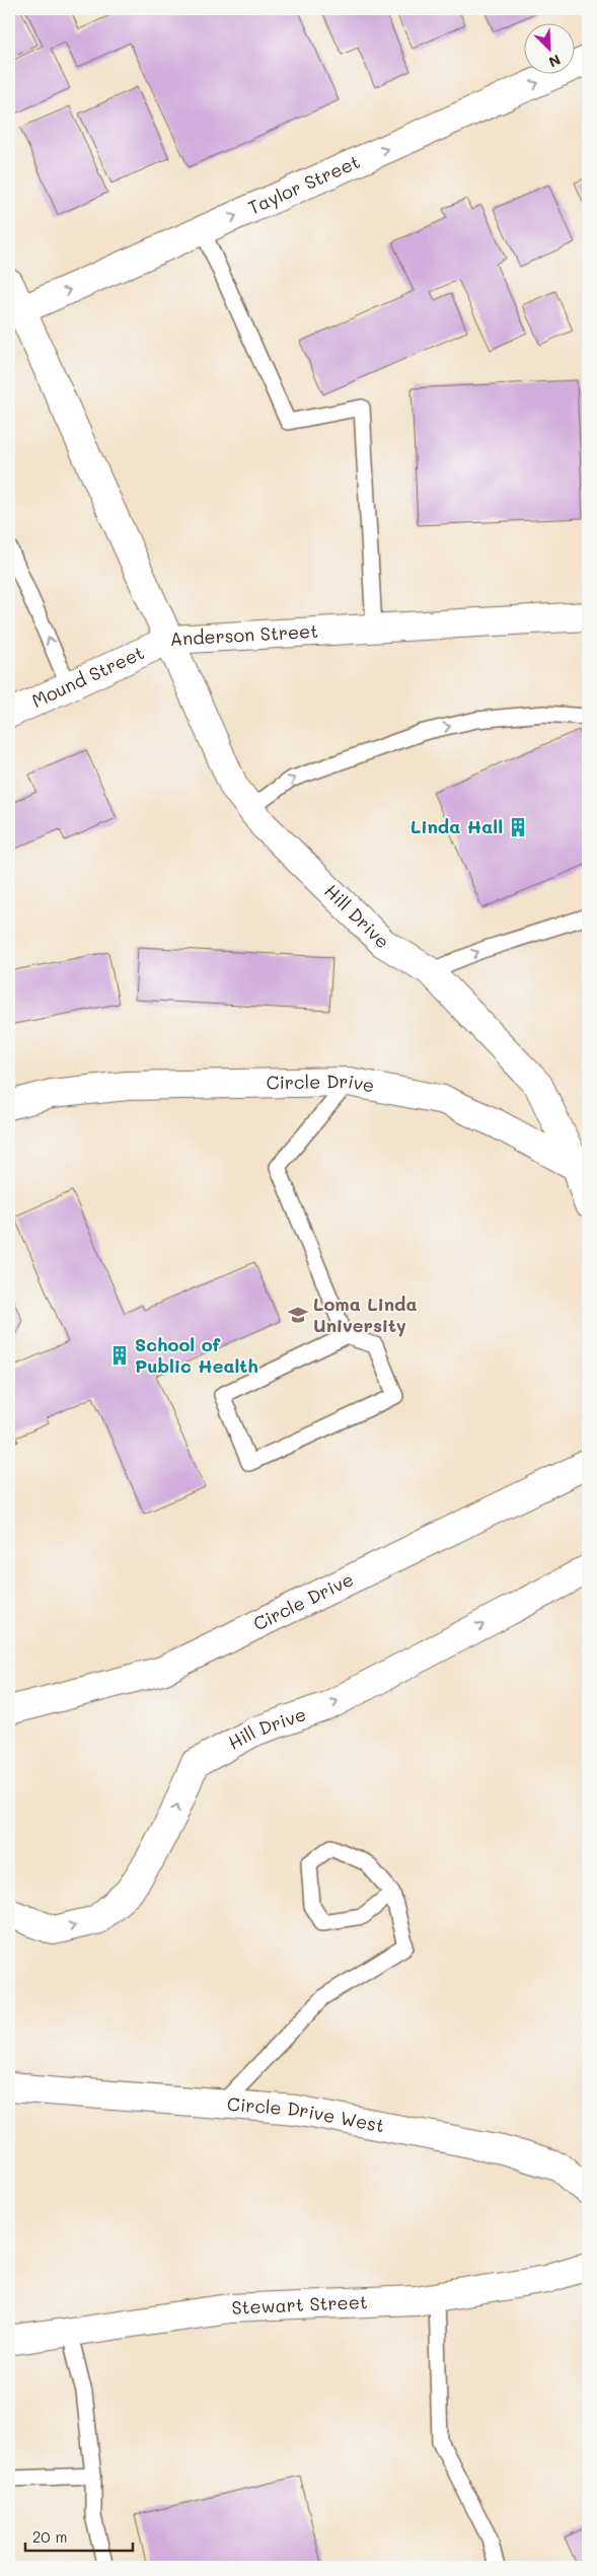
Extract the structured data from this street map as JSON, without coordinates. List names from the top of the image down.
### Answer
{
  "streets": {
    "street": [
      "Taylor Street",
      "Anderson Street",
      "Mound Street",
      "Hill Drive",
      "Circle Drive",
      "Circle Drive West",
      "Stewart Street"
    ]
  },
  "crossings": [
    ["Taylor Street", "Anderson Street"],
    ["Anderson Street", "Mound Street"],
    ["Anderson Street", "Hill Drive"],
    ["Mound Street", "Hill Drive"],
    ["Hill Drive", "Circle Drive"]
  ],
  "one_way": ["Taylor Street", "Hill Drive"],
  "places": {
    "building": ["Linda Hall", "School of Public Health"],
    "school or university": ["Loma Linda University"]
  },
  "scale_bar": "20 m",
  "north": "bottom right"
}
